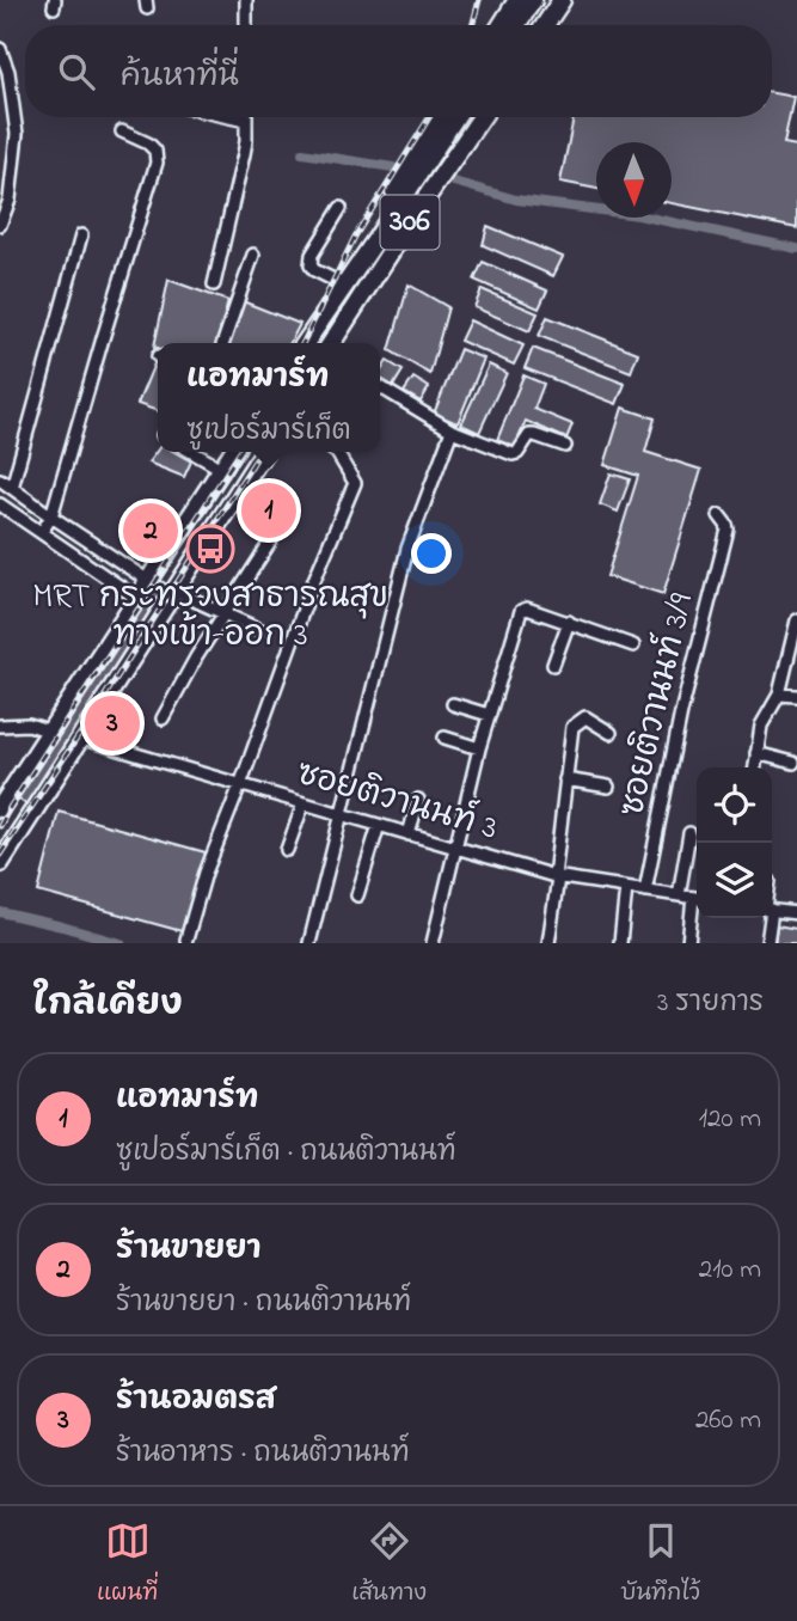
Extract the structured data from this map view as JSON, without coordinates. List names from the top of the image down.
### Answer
{
  "streets": {
    "main road": ["306"],
    "street": ["ซอยติวานนท์ 3/9", "ซอยติวานนท์ 3"]
  },
  "crossings": [
    ["ซอยติวานนท์ 3/9", "ซอยติวานนท์ 3"]
  ],
  "places": {
    "bus stop": ["MRT กระทรวงสาธารณสุข ทางเข้า-ออก 3"]
  },
  "north": "bottom",
  "page": {
    "search": "ค้นหาที่นี่",
    "popup": ["แอทมาร์ท", "ซูเปอร์มาร์เก็ต"],
    "pins": ["1", "2", "3"],
    "heading": ["ใกล้เคียง", "3 รายการ"],
    "list": [
      {
        "mark": "1",
        "name": "แอทมาร์ท",
        "note": "ซูเปอร์มาร์เก็ต · ถนนติวานนท์",
        "value": "120 m"
      },
      {
        "mark": "2",
        "name": "ร้านขายยา",
        "note": "ร้านขายยา · ถนนติวานนท์",
        "value": "210 m"
      },
      {
        "mark": "3",
        "name": "ร้านอมตรส",
        "note": "ร้านอาหาร · ถนนติวานนท์",
        "value": "260 m"
      }
    ],
    "nav": ["แผนที่", "เส้นทาง", "บันทึกไว้"]
  }
}
